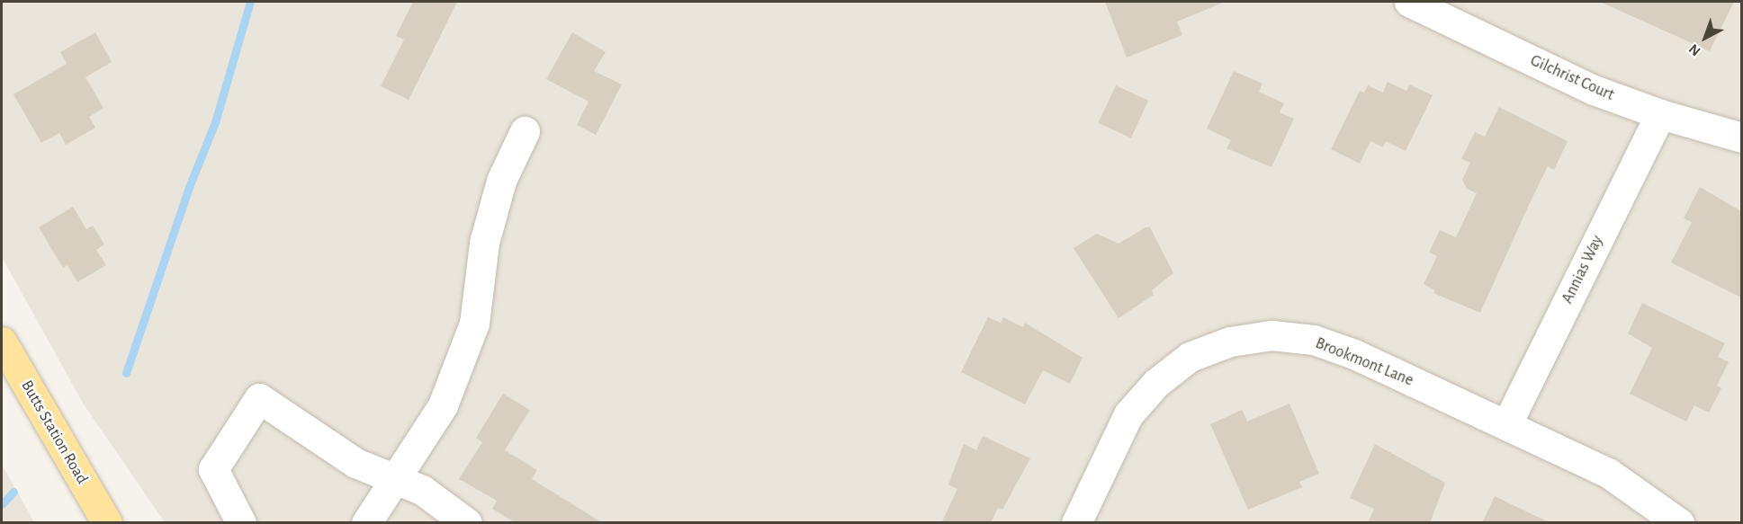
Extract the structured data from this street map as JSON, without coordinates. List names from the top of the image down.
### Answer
{
  "streets": {
    "main road": ["Butts Station Road"],
    "street": ["Gilchrist Court", "Annias Way", "Brookmont Lane"]
  },
  "crossings": [
    ["Gilchrist Court", "Annias Way"],
    ["Annias Way", "Brookmont Lane"]
  ],
  "north": "bottom left"
}
